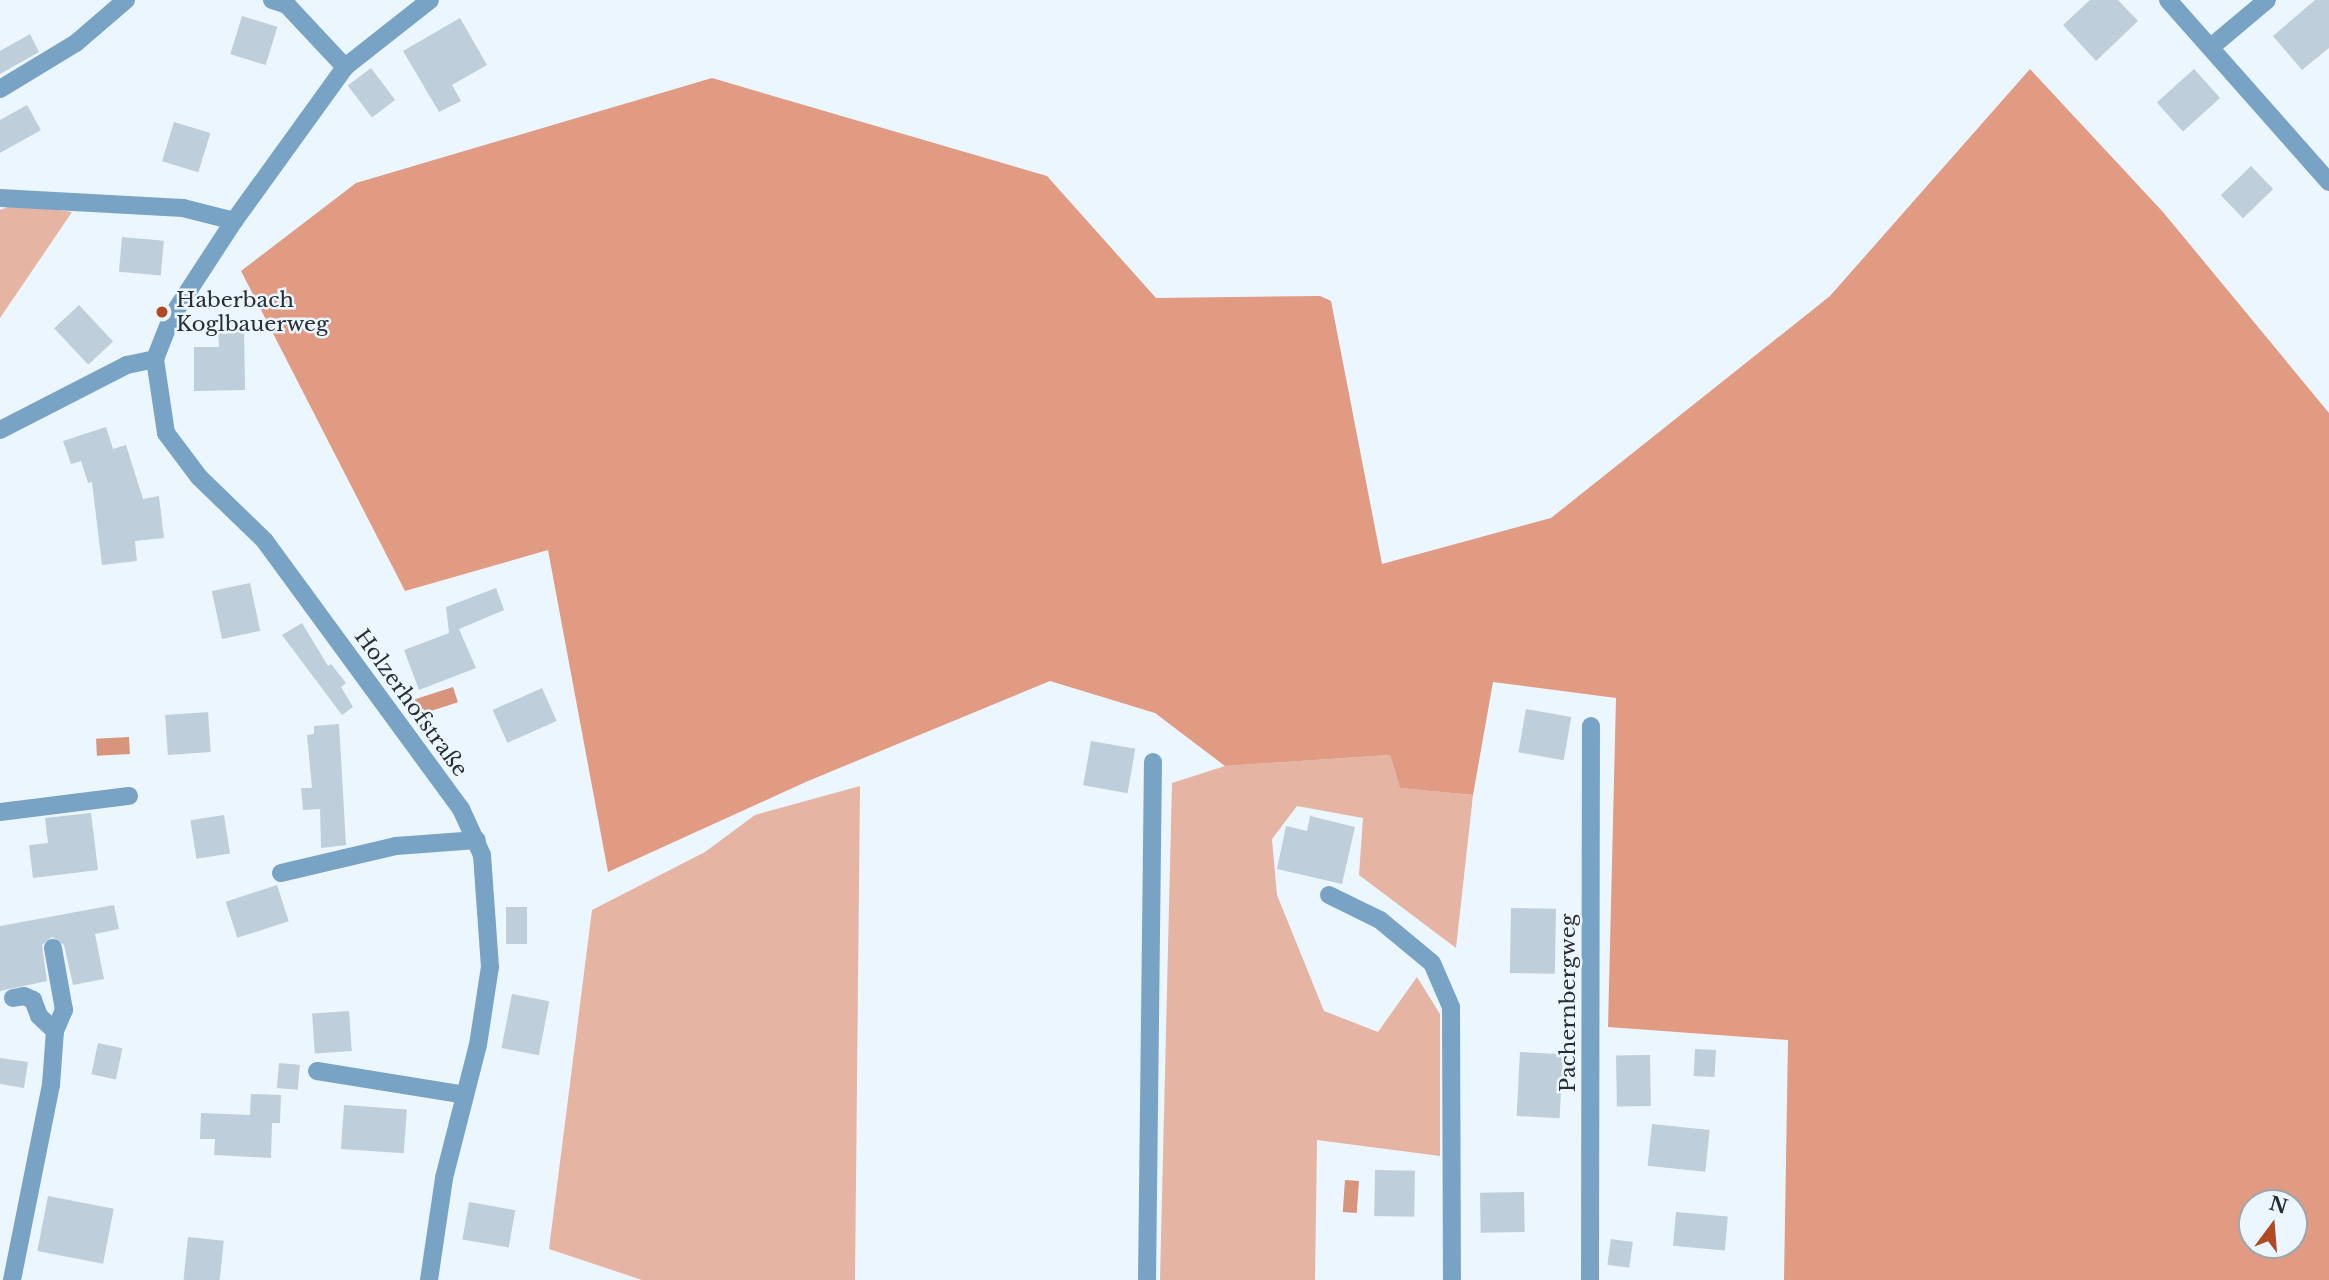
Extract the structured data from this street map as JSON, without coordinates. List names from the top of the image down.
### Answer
{
  "streets": {
    "street": ["Holzerhofstraße", "Pachernbergweg"]
  },
  "places": ["Haberbach Koglbauerweg"],
  "north": "top"
}
